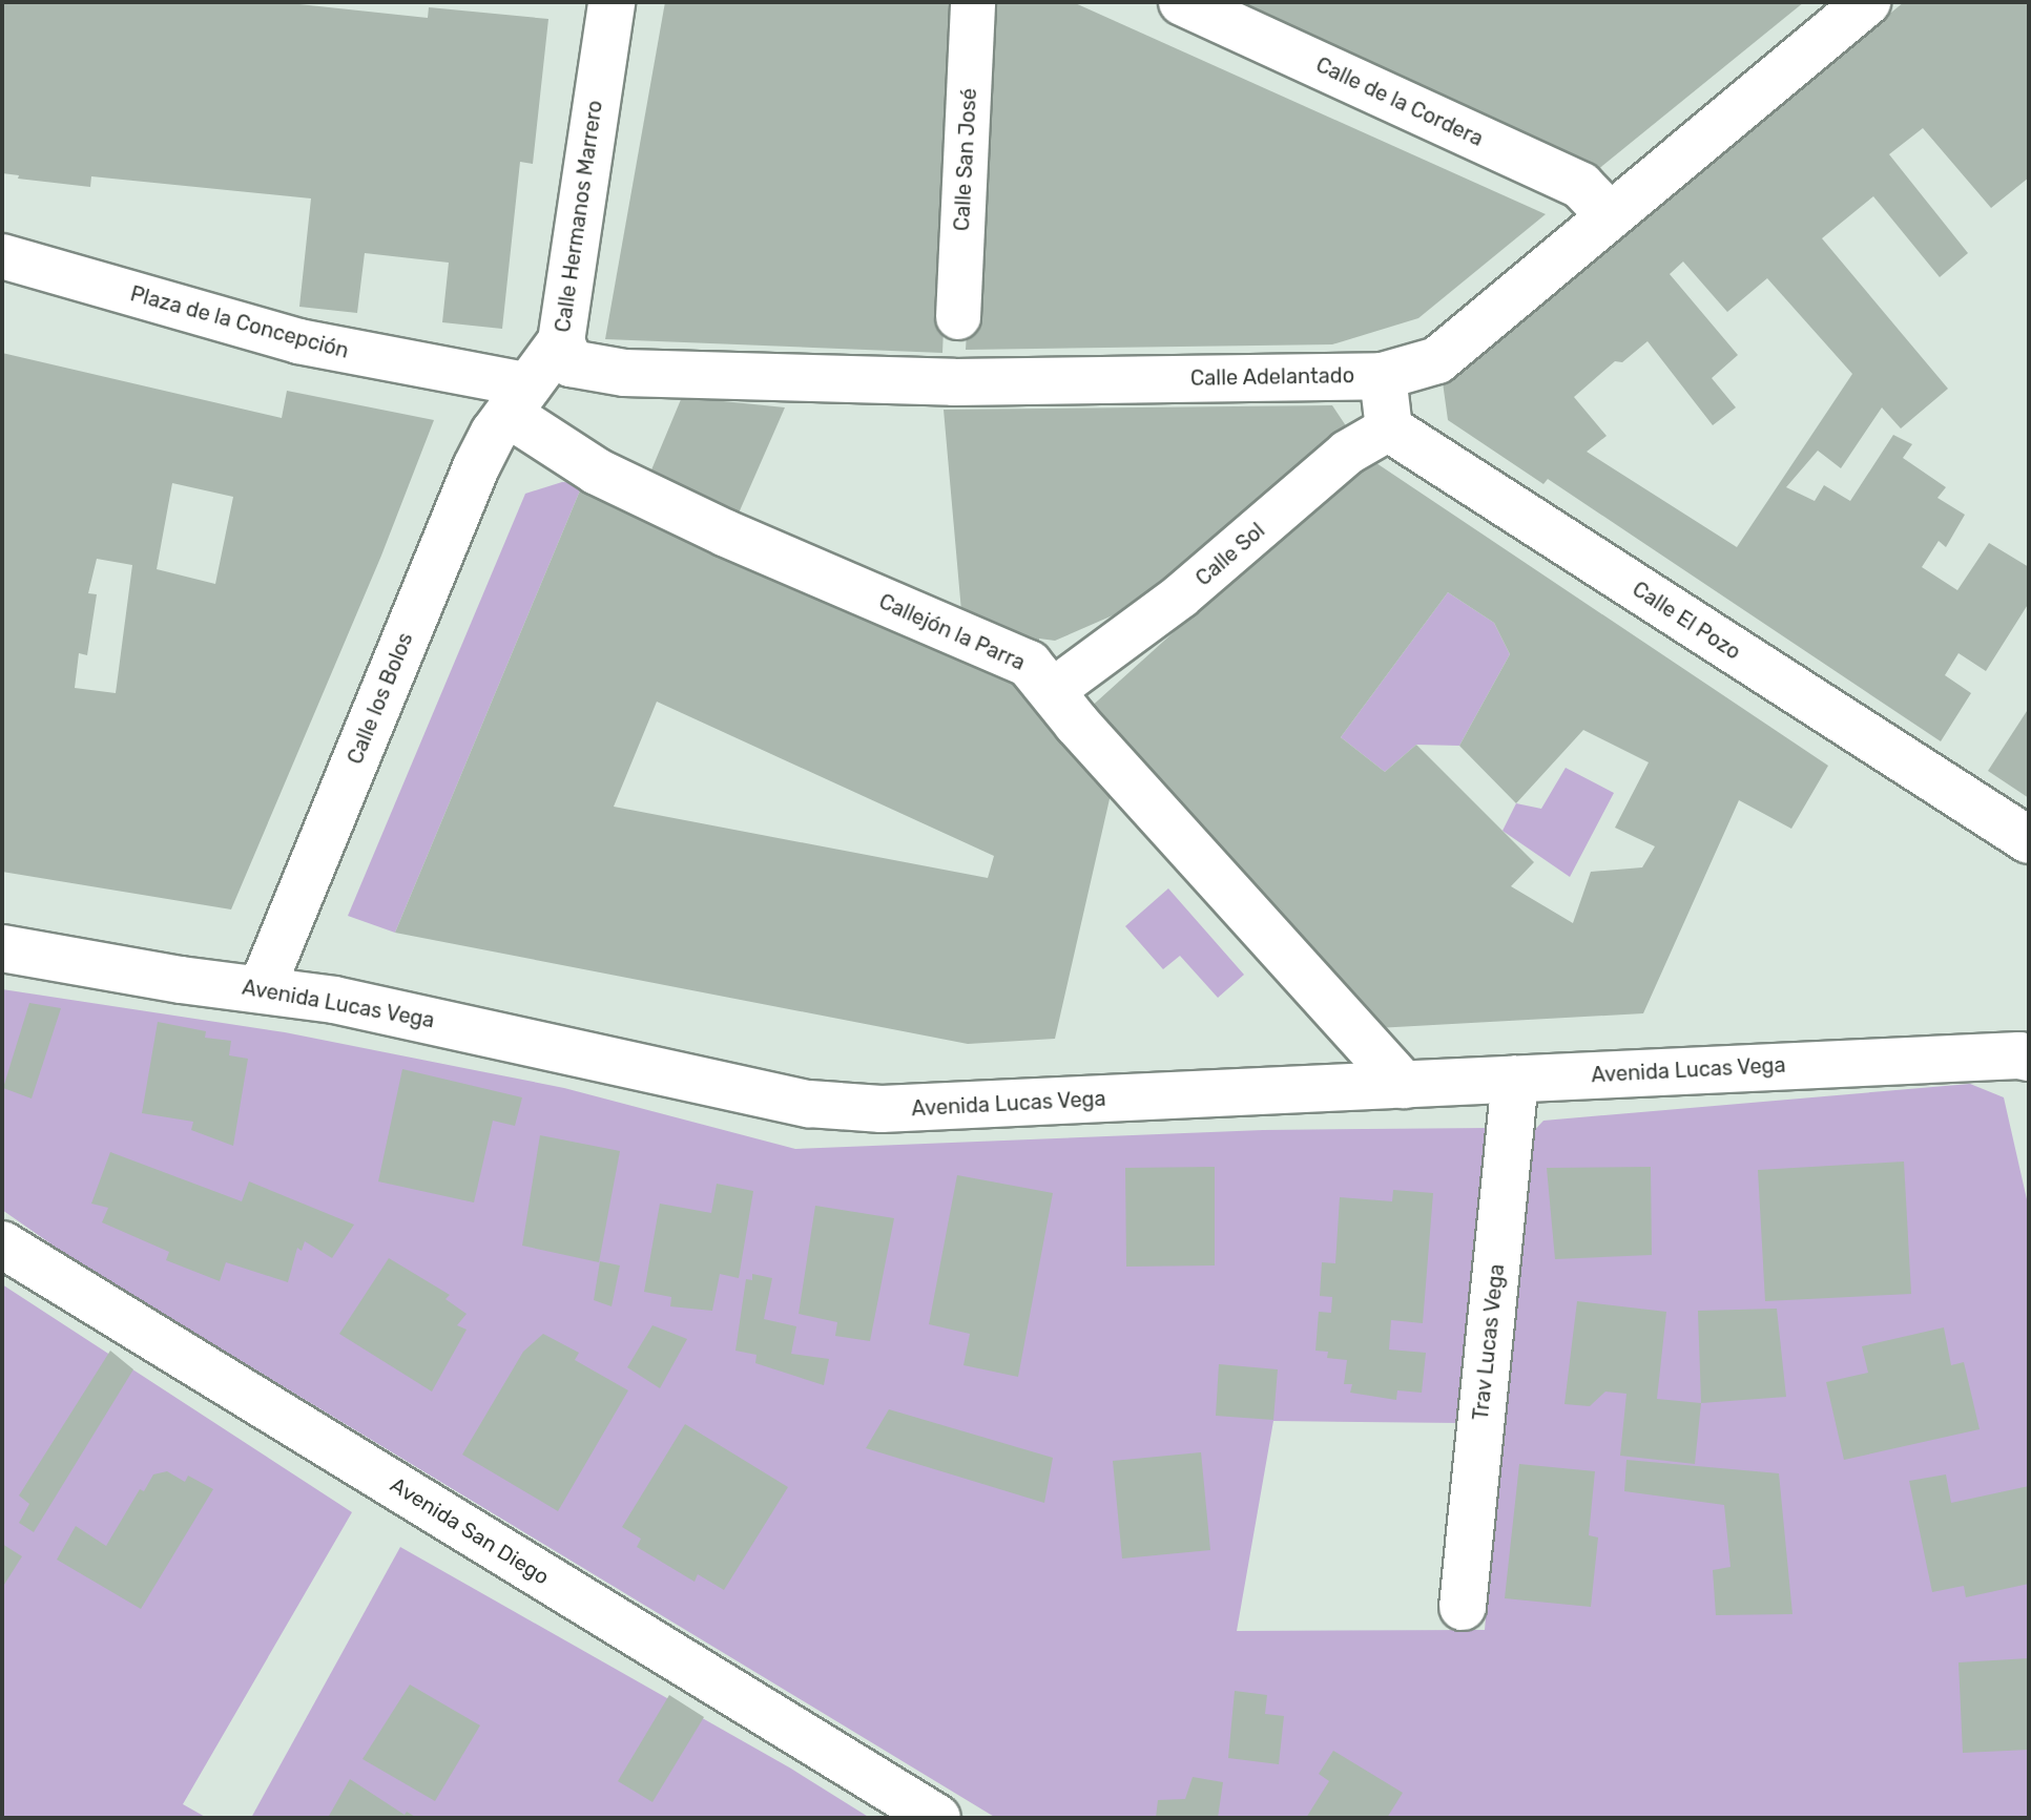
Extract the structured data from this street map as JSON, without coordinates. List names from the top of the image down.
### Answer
{
  "streets": {
    "street": [
      "Calle de la Cordera",
      "Calle San José",
      "Calle Hermanos Marrero",
      "Plaza de la Concepción",
      "Calle Adelantado",
      "Calle Sol",
      "Calle El Pozo",
      "Callejón la Parra",
      "Calle los Bolos",
      "Avenida Lucas Vega",
      "Trav Lucas Vega",
      "Avenida San Diego"
    ]
  },
  "crossings": [
    ["Calle de la Cordera", "Calle Adelantado"],
    ["Calle Hermanos Marrero", "Plaza de la Concepción"],
    ["Calle Hermanos Marrero", "Calle Adelantado"],
    ["Calle Hermanos Marrero", "Callejón la Parra"],
    ["Calle Hermanos Marrero", "Calle los Bolos"],
    ["Plaza de la Concepción", "Callejón la Parra"],
    ["Plaza de la Concepción", "Calle los Bolos"],
    ["Calle Sol", "Calle El Pozo"],
    ["Callejón la Parra", "Calle los Bolos"],
    ["Callejón la Parra", "Avenida Lucas Vega"],
    ["Calle los Bolos", "Avenida Lucas Vega"],
    ["Avenida Lucas Vega", "Trav Lucas Vega"]
  ]
}
